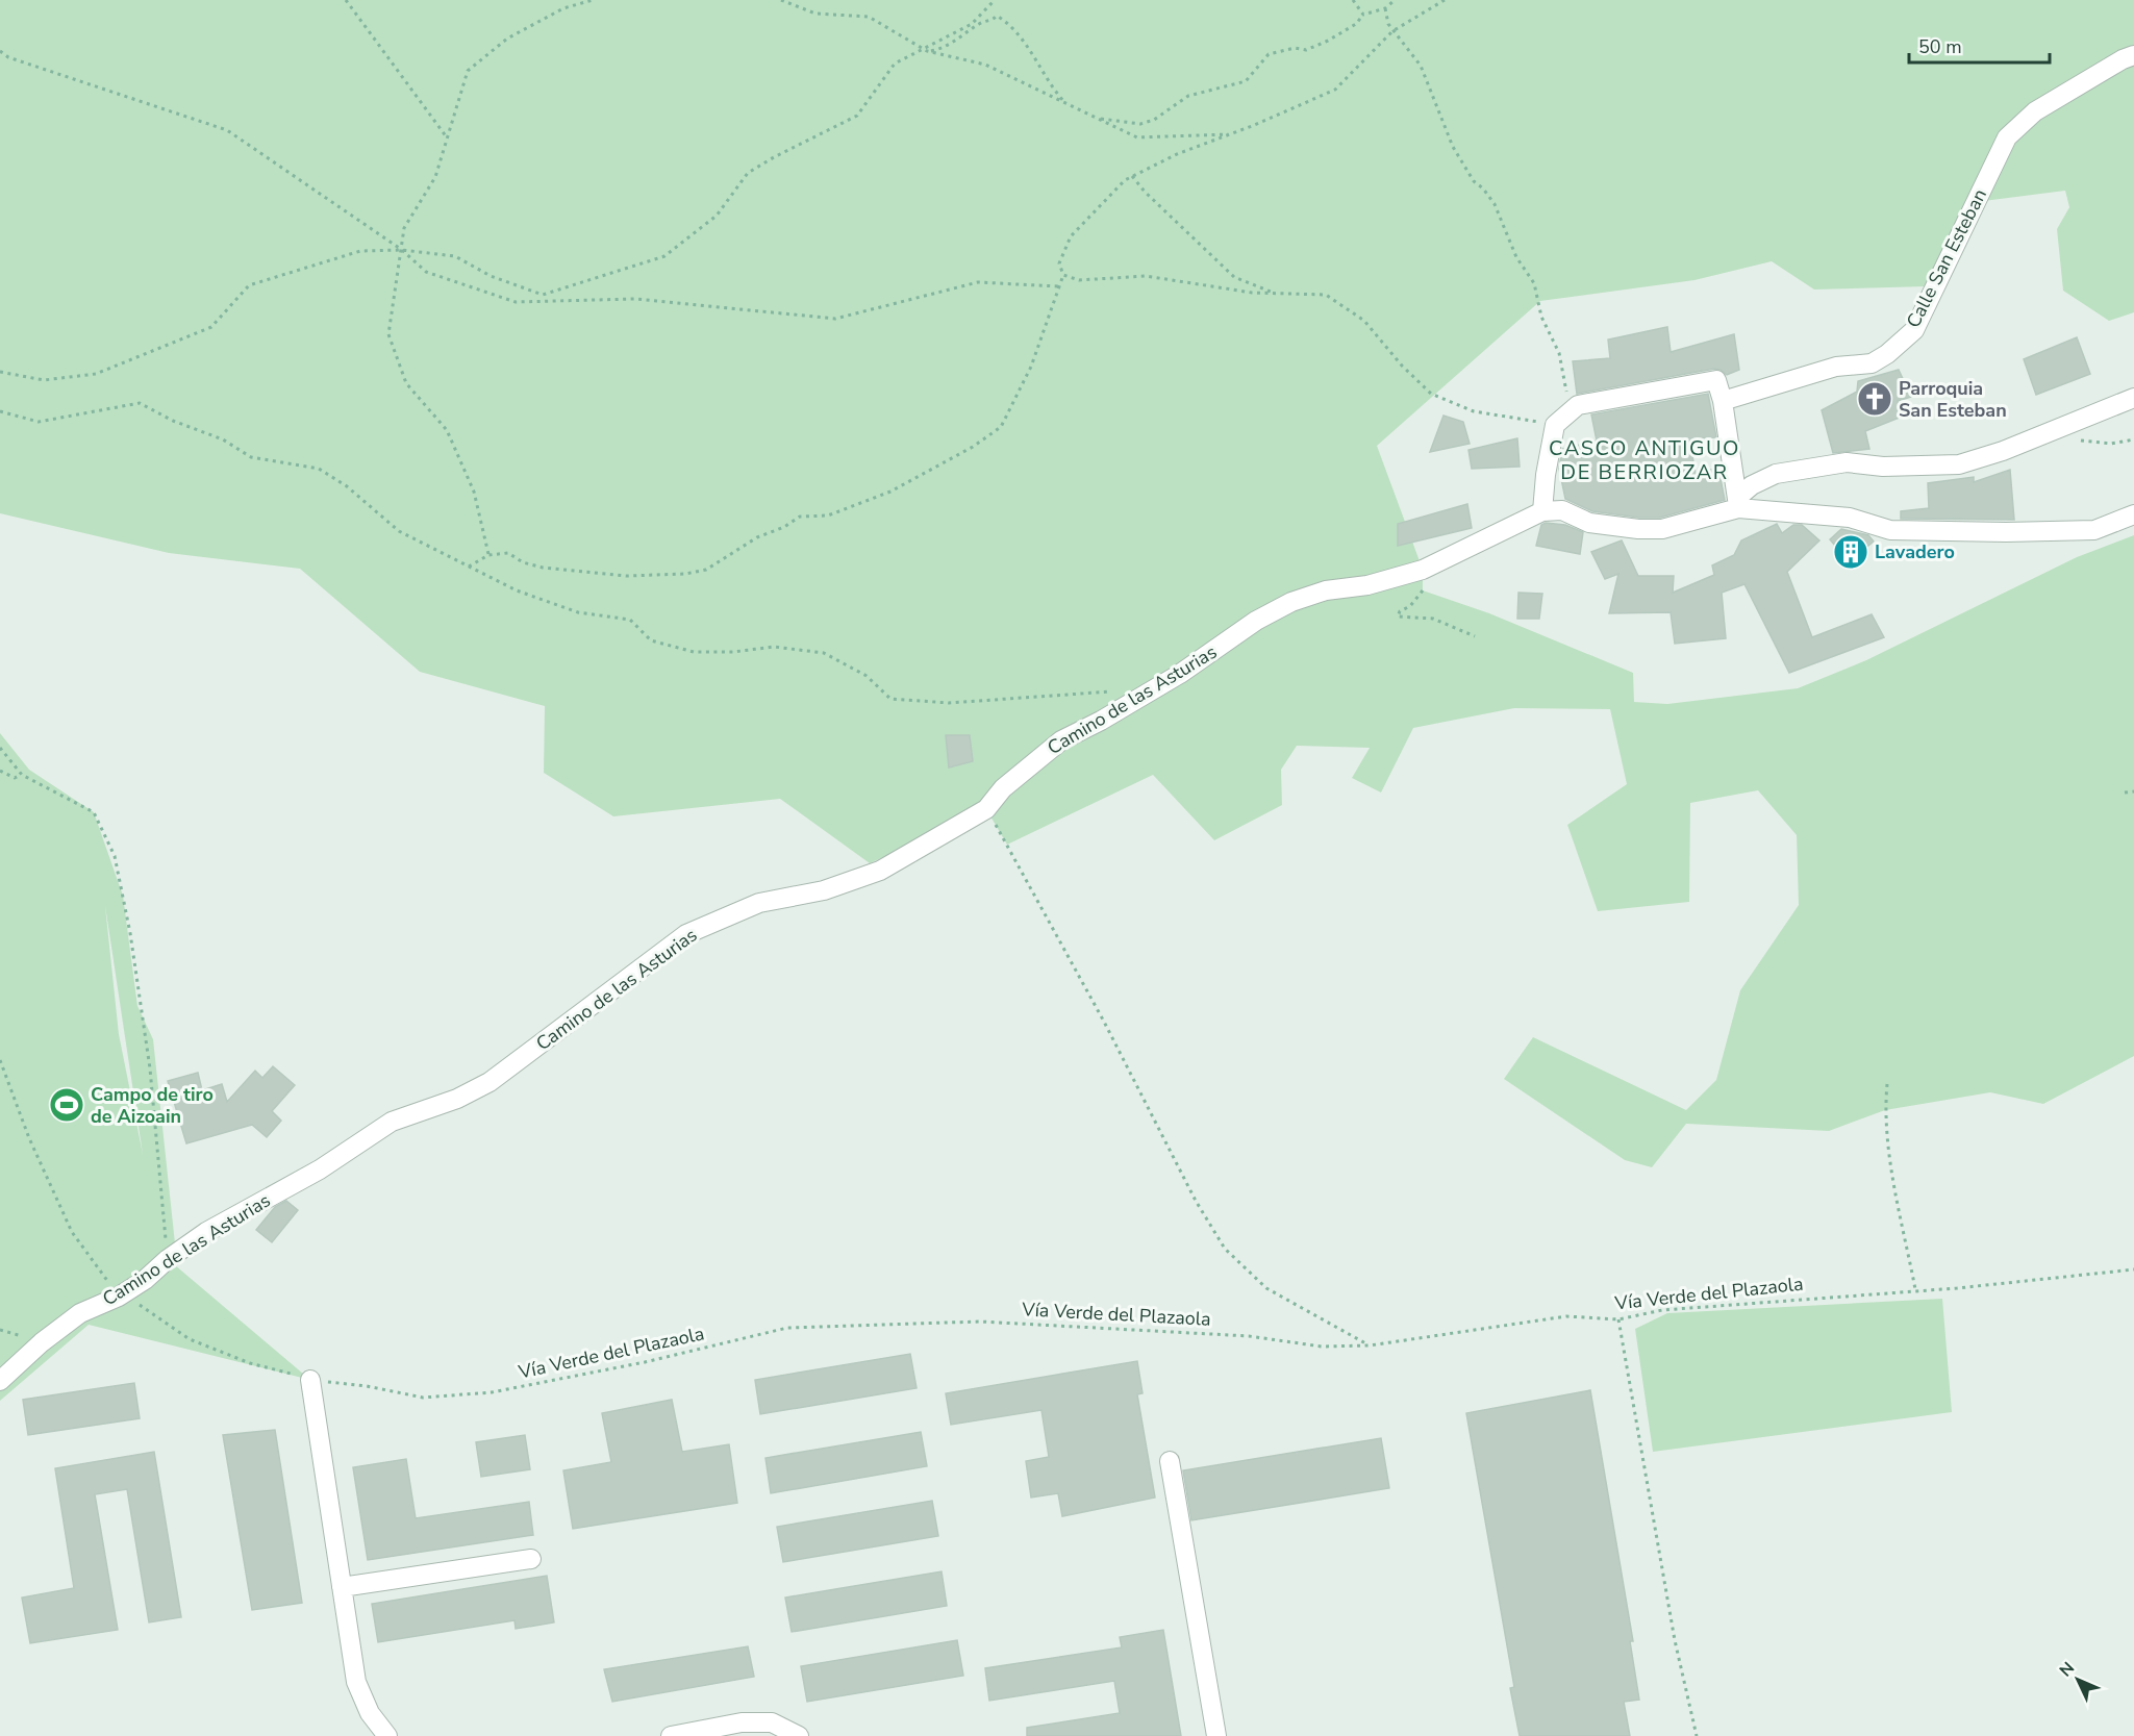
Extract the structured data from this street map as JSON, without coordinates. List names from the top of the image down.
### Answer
{
  "streets": {
    "street": ["Calle San Esteban", "Camino de las Asturias"],
    "path": ["Vía Verde del Plazaola"]
  },
  "crossings": [
    ["Camino de las Asturias", "Vía Verde del Plazaola"]
  ],
  "districts": ["CASCO ANTIGUO DE BERRIOZAR"],
  "places": {
    "church": ["Parroquia San Esteban"],
    "building": ["Lavadero"],
    "sports": ["Campo de tiro de Aizoain"]
  },
  "scale_bar": "50 m",
  "north": "top left"
}
